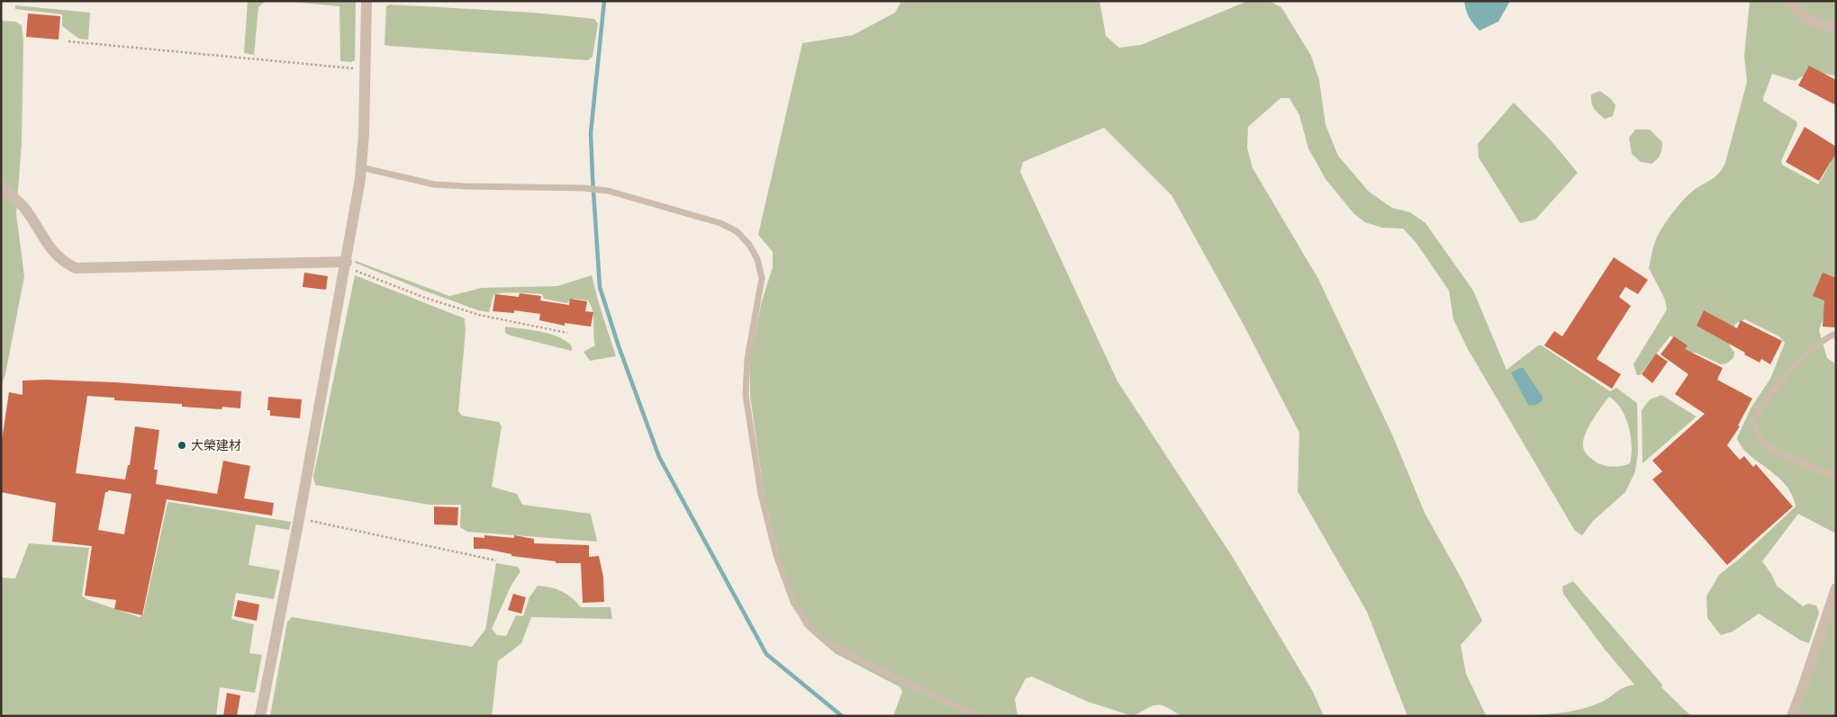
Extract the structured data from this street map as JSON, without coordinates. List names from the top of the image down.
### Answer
{
  "places": ["大榮建材"]
}
